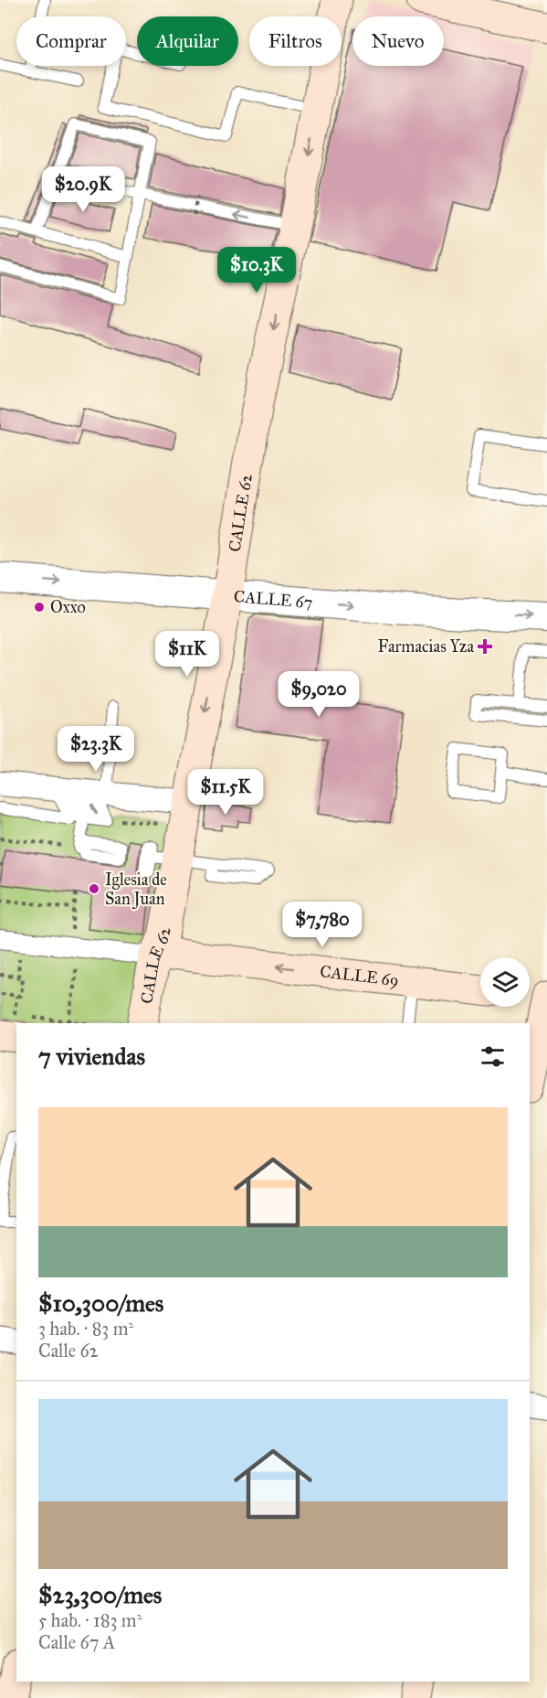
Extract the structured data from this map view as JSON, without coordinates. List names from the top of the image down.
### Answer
{
  "streets": {
    "main road": ["CALLE 62", "CALLE 69"],
    "street": ["CALLE 67"]
  },
  "crossings": [
    ["CALLE 62", "CALLE 67"],
    ["CALLE 62", "CALLE 69"]
  ],
  "one_way": ["CALLE 62", "CALLE 69"],
  "places": {
    "other": ["Oxxo", "Iglesia de San Juan"],
    "health": ["Farmacias Yza"]
  },
  "page": {
    "chip": [
      "Comprar",
      "Alquilar",
      "Filtros",
      "Nuevo"
    ],
    "price": [
      "$20.9K",
      "$10.3K",
      "$11K",
      "$9,020",
      "$23.3K",
      "$11.5K",
      "$7,780"
    ],
    "heading": "7 viviendas",
    "list": [
      {
        "name": "$10,300/mes",
        "note": "3 hab. · 83 m² · Calle 62"
      },
      {
        "name": "$23,300/mes",
        "note": "5 hab. · 183 m² · Calle 67 A"
      }
    ]
  }
}
